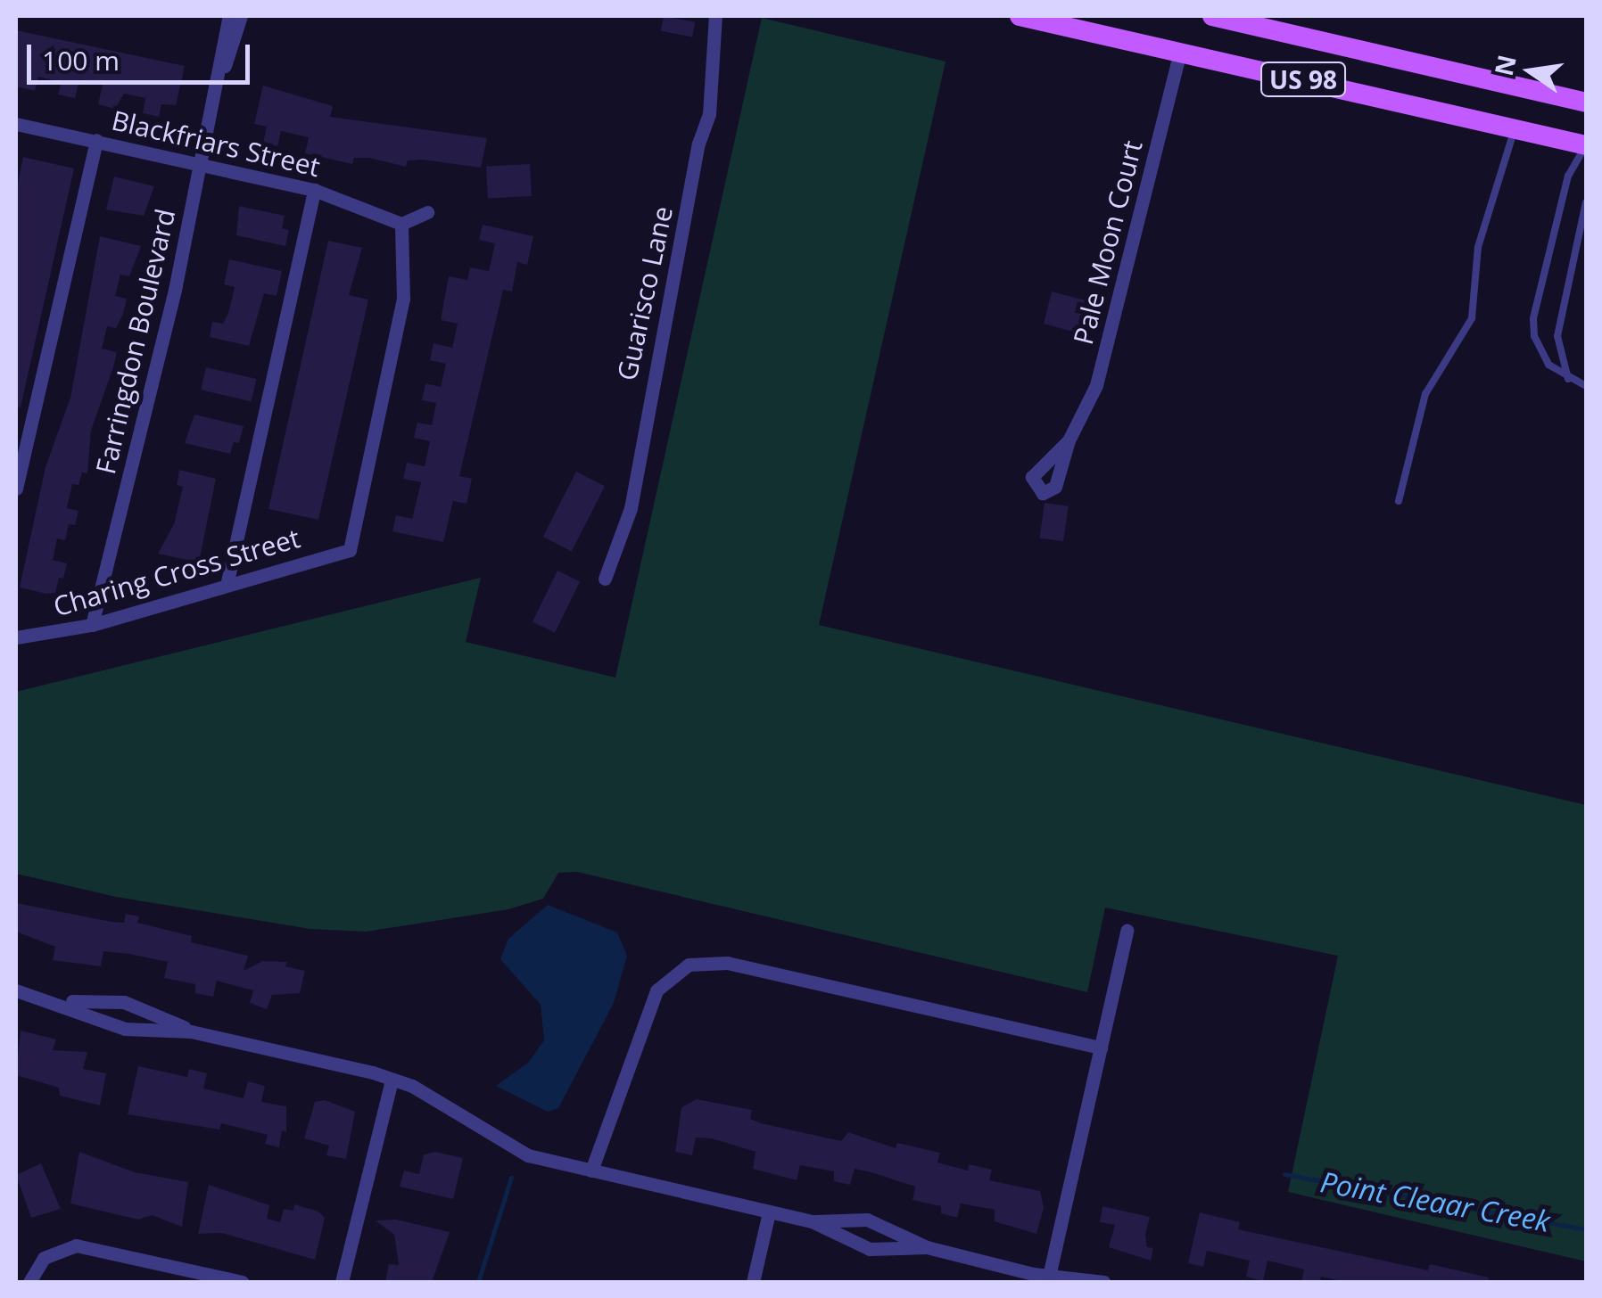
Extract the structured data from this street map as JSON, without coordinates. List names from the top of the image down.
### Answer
{
  "streets": {
    "main road": ["US 98"],
    "street": [
      "Blackfriars Street",
      "Pale Moon Court",
      "Guarisco Lane",
      "Farringdon Boulevard",
      "Charing Cross Street"
    ]
  },
  "crossings": [
    ["US 98", "Pale Moon Court"],
    ["Blackfriars Street", "Farringdon Boulevard"],
    ["Blackfriars Street", "Charing Cross Street"],
    ["Farringdon Boulevard", "Charing Cross Street"]
  ],
  "water": ["Point Cleaar Creek"],
  "scale_bar": "100 m",
  "north": "left"
}
